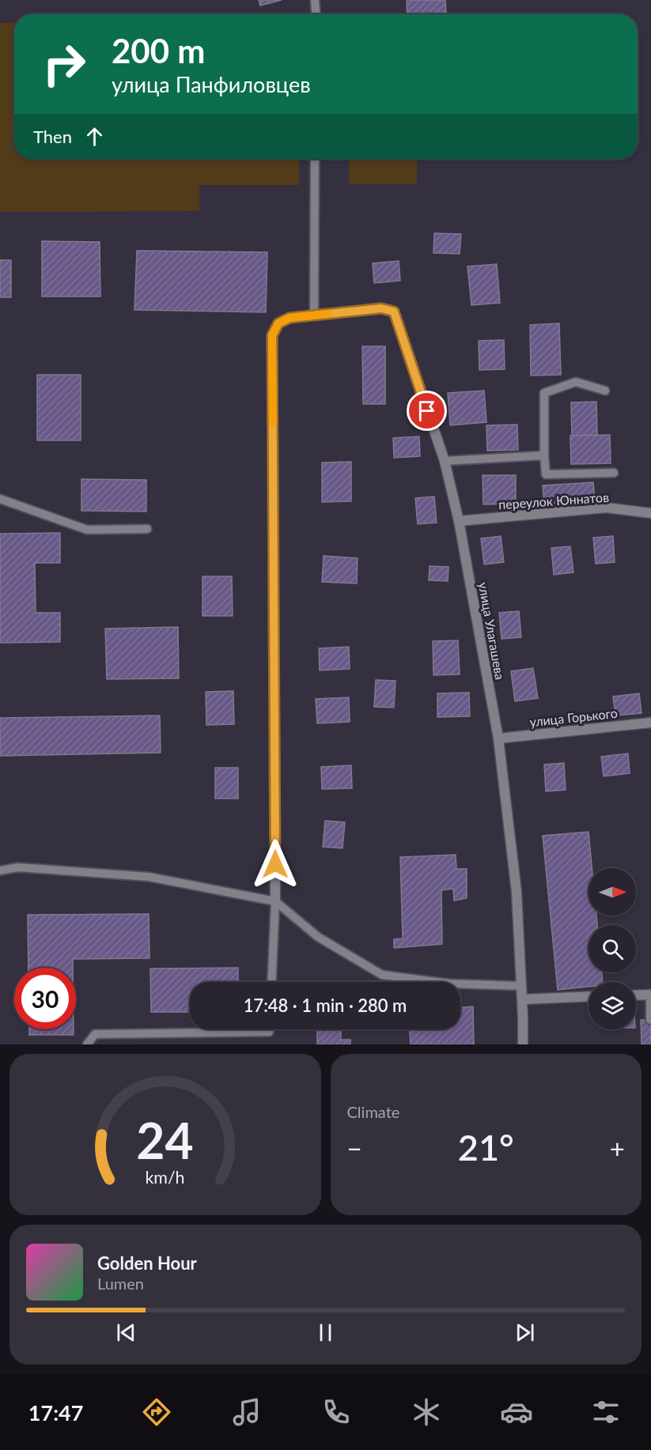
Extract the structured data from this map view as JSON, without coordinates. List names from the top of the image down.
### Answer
{
  "streets": {
    "street": ["переулок Юннатов", "улица Улагашева", "улица Горького"]
  },
  "crossings": [
    ["переулок Юннатов", "улица Улагашева"],
    ["улица Улагашева", "улица Горького"]
  ],
  "north": "right",
  "page": {
    "turn": ["200 m", "улица Панфиловцев"],
    "then": "Then",
    "limit": "30",
    "trip": "17:48 · 1 min · 280 m",
    "tile": "Climate",
    "heat": ["−", "21°", "+"],
    "song": ["Golden Hour", "Lumen"],
    "tabs": "17:47",
    "gauge": ["24", "km/h"]
  }
}
